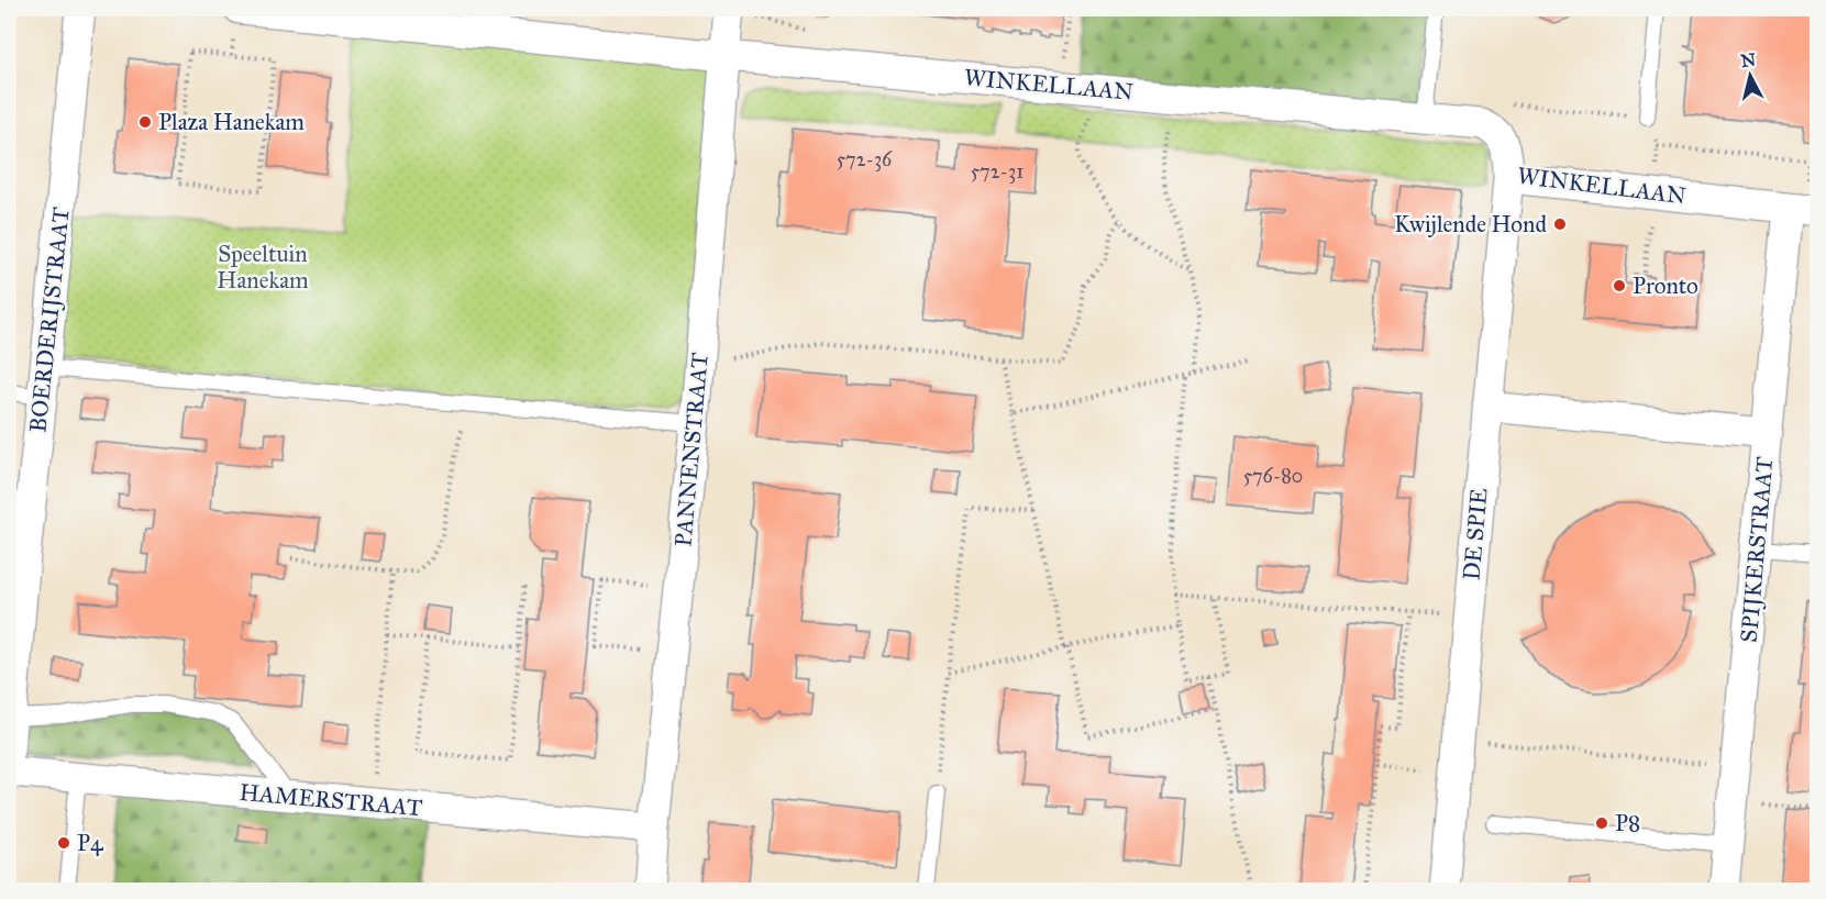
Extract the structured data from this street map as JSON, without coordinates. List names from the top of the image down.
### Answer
{
  "streets": {
    "street": [
      "WINKELLAAN",
      "BOERDERIJSTRAAT",
      "PANNENSTRAAT",
      "DE SPIE",
      "SPIJKERSTRAAT",
      "HAMERSTRAAT"
    ]
  },
  "crossings": [
    ["WINKELLAAN", "PANNENSTRAAT"],
    ["WINKELLAAN", "DE SPIE"],
    ["WINKELLAAN", "SPIJKERSTRAAT"],
    ["PANNENSTRAAT", "HAMERSTRAAT"]
  ],
  "parks": ["Speeltuin Hanekam"],
  "places": [
    "Plaza Hanekam",
    "Kwijlende Hond",
    "Pronto",
    "P8",
    "P4"
  ],
  "house_numbers": ["572-36", "572-31", "576-80"],
  "north": "top"
}
